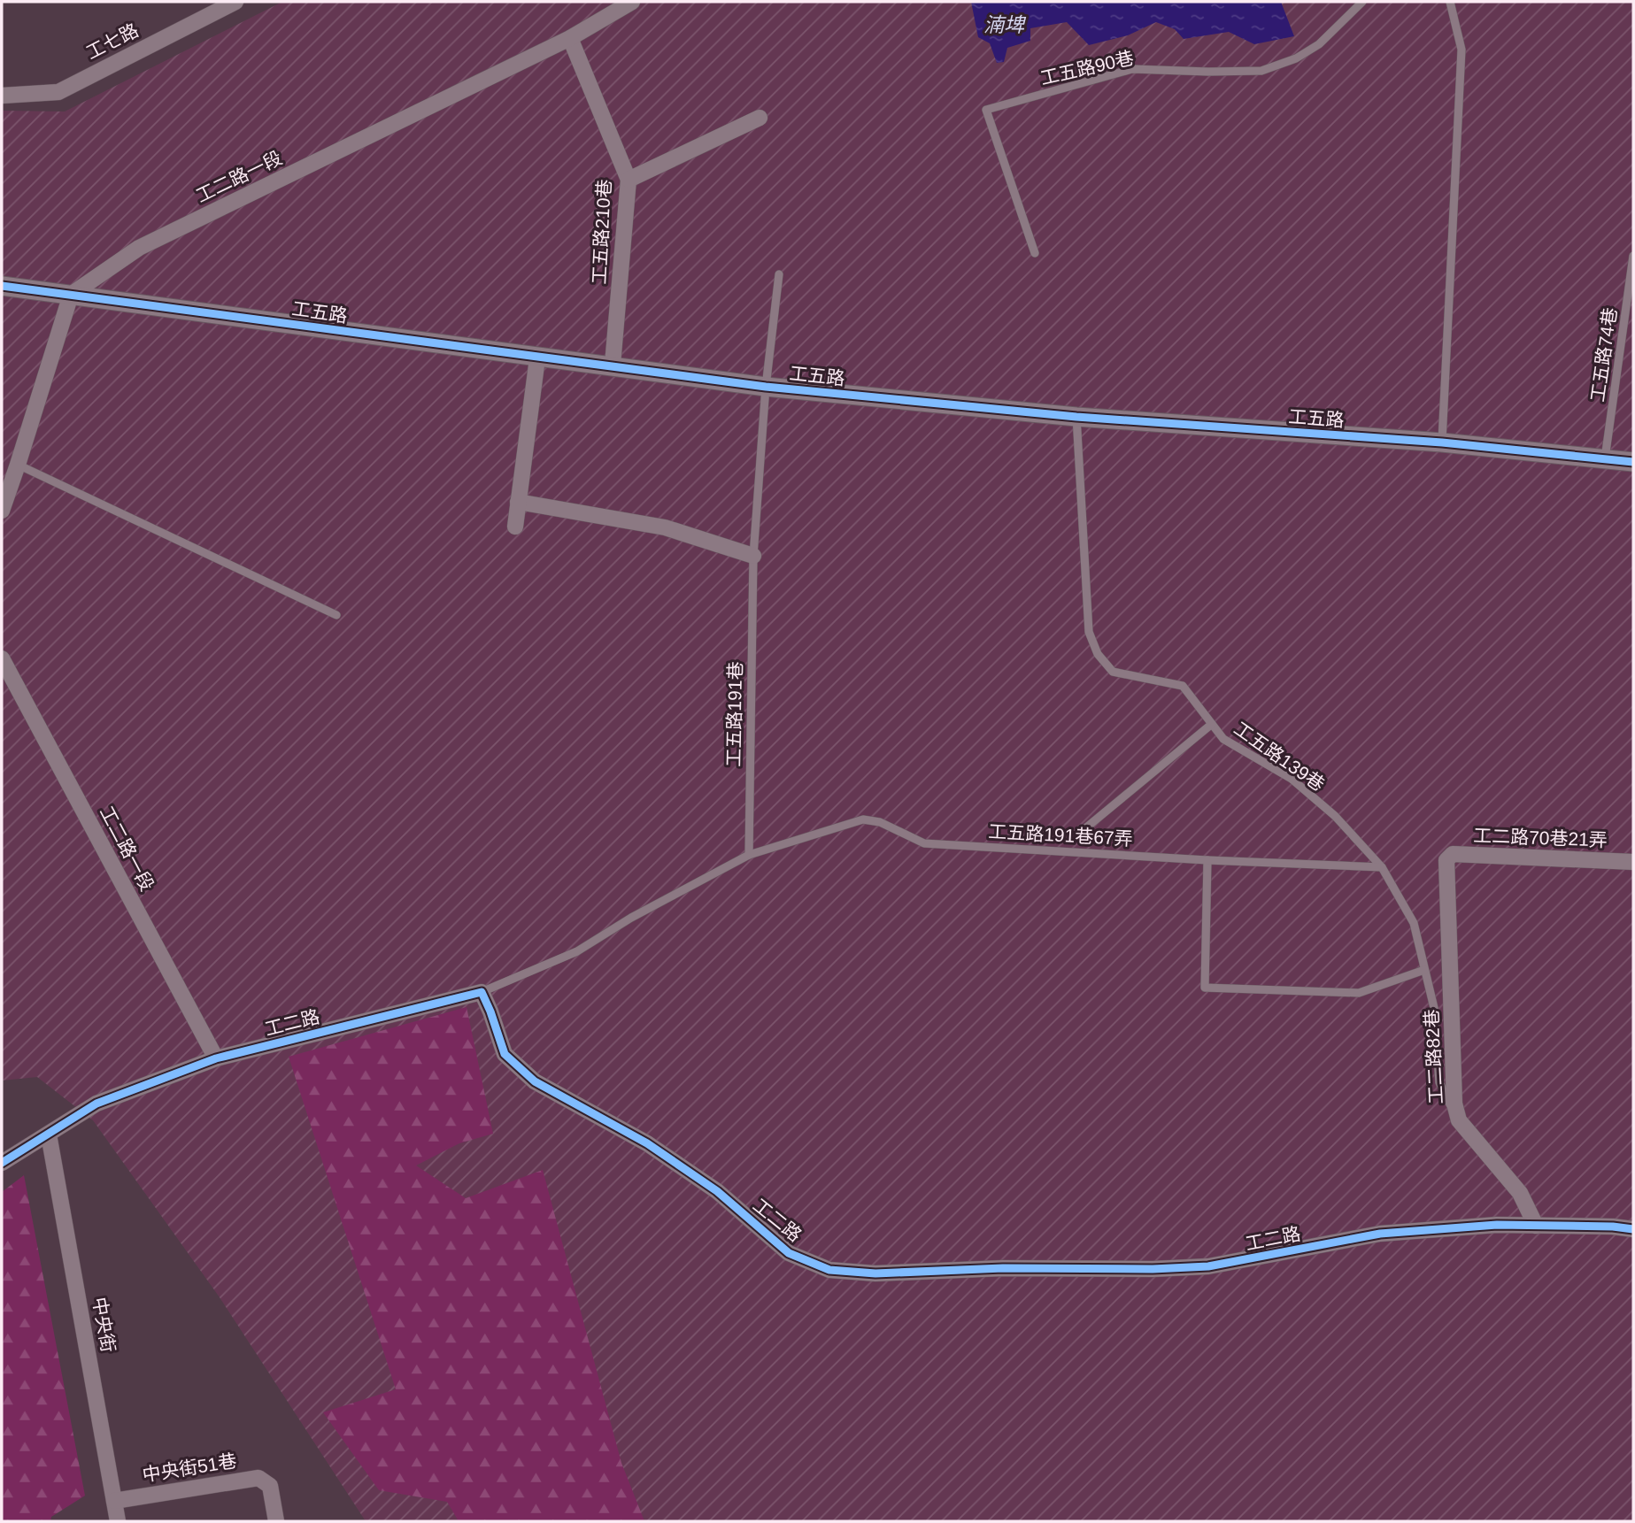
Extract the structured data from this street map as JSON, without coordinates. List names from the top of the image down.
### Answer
{
  "streets": {
    "street": [
      "工七路",
      "工二路一段",
      "工五路210巷",
      "工五路",
      "工二路70巷21弄",
      "工二路",
      "工二路82巷",
      "中央街",
      "中央街51巷"
    ],
    "lane": [
      "工五路90巷",
      "工五路74巷",
      "工五路191巷",
      "工五路139巷",
      "工五路191巷67弄"
    ]
  },
  "crossings": [
    ["工二路一段", "工五路210巷"],
    ["工二路一段", "工五路"],
    ["工二路一段", "工二路"],
    ["工五路210巷", "工五路"],
    ["工五路", "工五路74巷"],
    ["工五路", "工五路191巷"],
    ["工五路", "工五路139巷"],
    ["工五路191巷", "工五路191巷67弄"],
    ["工五路139巷", "工五路191巷67弄"],
    ["工五路139巷", "工二路82巷"],
    ["工二路70巷21弄", "工二路82巷"],
    ["工二路", "工二路82巷"],
    ["工二路", "中央街"],
    ["中央街", "中央街51巷"]
  ],
  "water": ["湳埤"]
}
